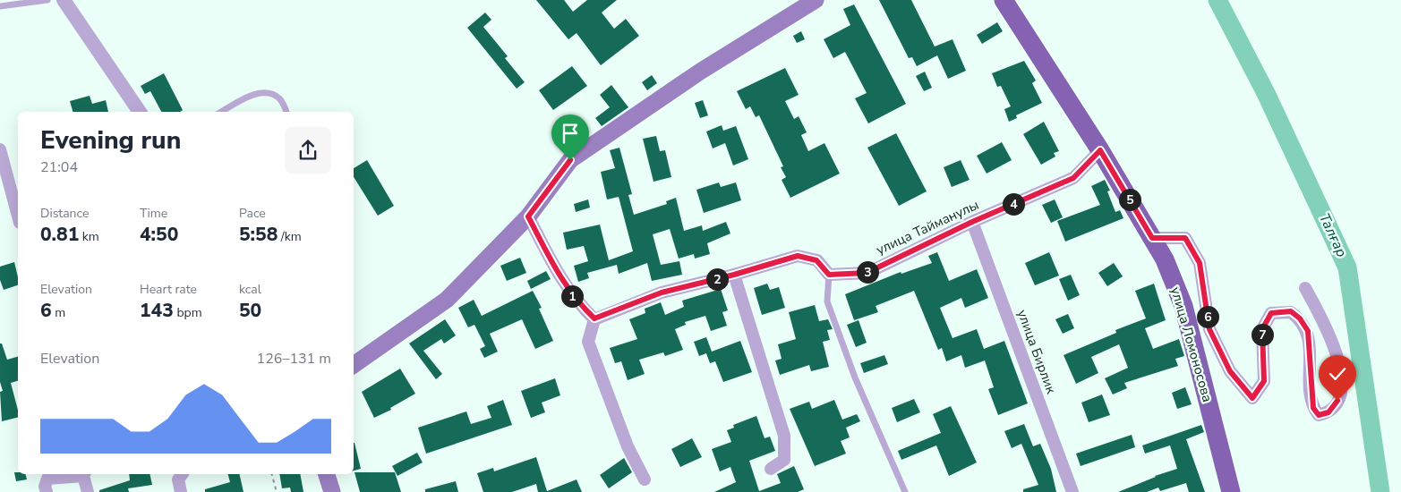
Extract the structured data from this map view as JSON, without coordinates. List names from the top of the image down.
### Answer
{
  "streets": {
    "main road": ["улица Ломоносова"],
    "street": ["улица Тайманулы", "улица Бирлик"]
  },
  "crossings": [
    ["улица Тайманулы", "улица Ломоносова"],
    ["улица Тайманулы", "улица Бирлик"]
  ],
  "water": ["Талғар"],
  "page": {
    "heading": ["Evening run", "21:04"],
    "stats": [
      ["Distance", "0.81 km"],
      ["Time", "4:50"],
      ["Pace", "5:58 /km"],
      ["Elevation", "6 m"],
      ["Heart rate", "143 bpm"],
      ["kcal", "50"]
    ],
    "pins": [
      "5",
      "4",
      "3",
      "2",
      "1",
      "6",
      "7"
    ],
    "chart": ["Elevation", "126–131 m"]
  }
}
